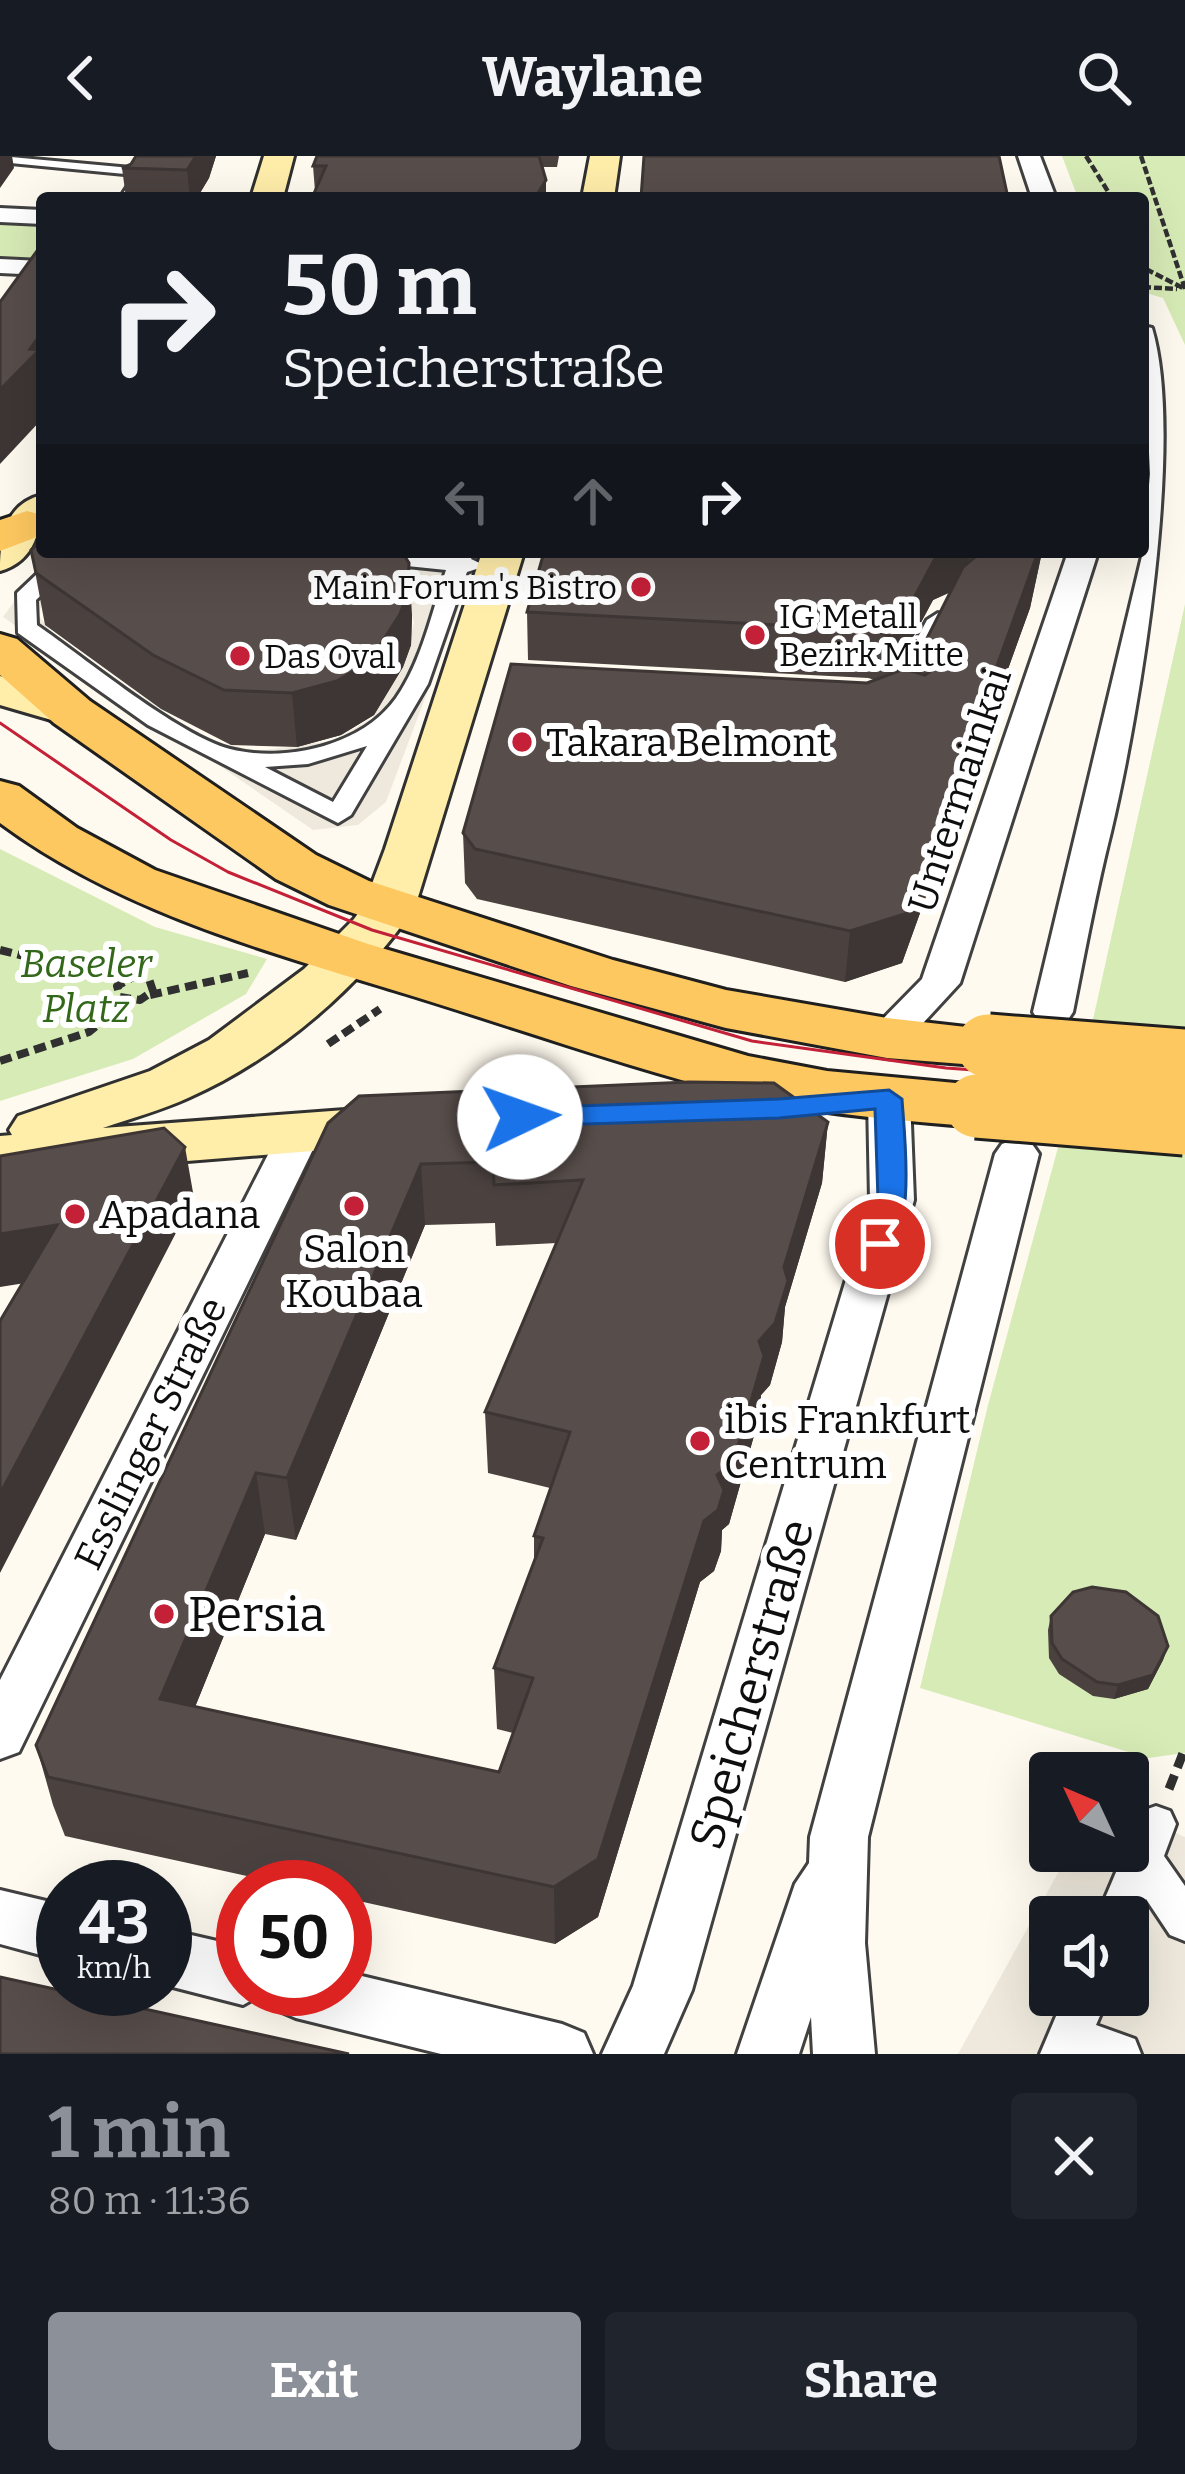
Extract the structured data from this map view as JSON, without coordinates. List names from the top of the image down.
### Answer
{
  "streets": {
    "street": ["Untermainkai", "Esslinger Straße", "Speicherstraße"]
  },
  "parks": ["Baseler Platz"],
  "places": [
    "Main Forum's Bistro",
    "IG Metall Bezirk Mitte",
    "Das Oval",
    "Takara Belmont",
    "Salon Koubaa",
    "Apadana",
    "ibis Frankfurt Centrum",
    "Persia"
  ],
  "north": "top left",
  "page": {
    "header": "Waylane",
    "turn": ["50 m", "Speicherstraße"],
    "speed": "43 km/h",
    "limit": "50",
    "heading": ["1 min", "80 m · 11:36"],
    "buttons": ["Exit", "Share"]
  }
}
